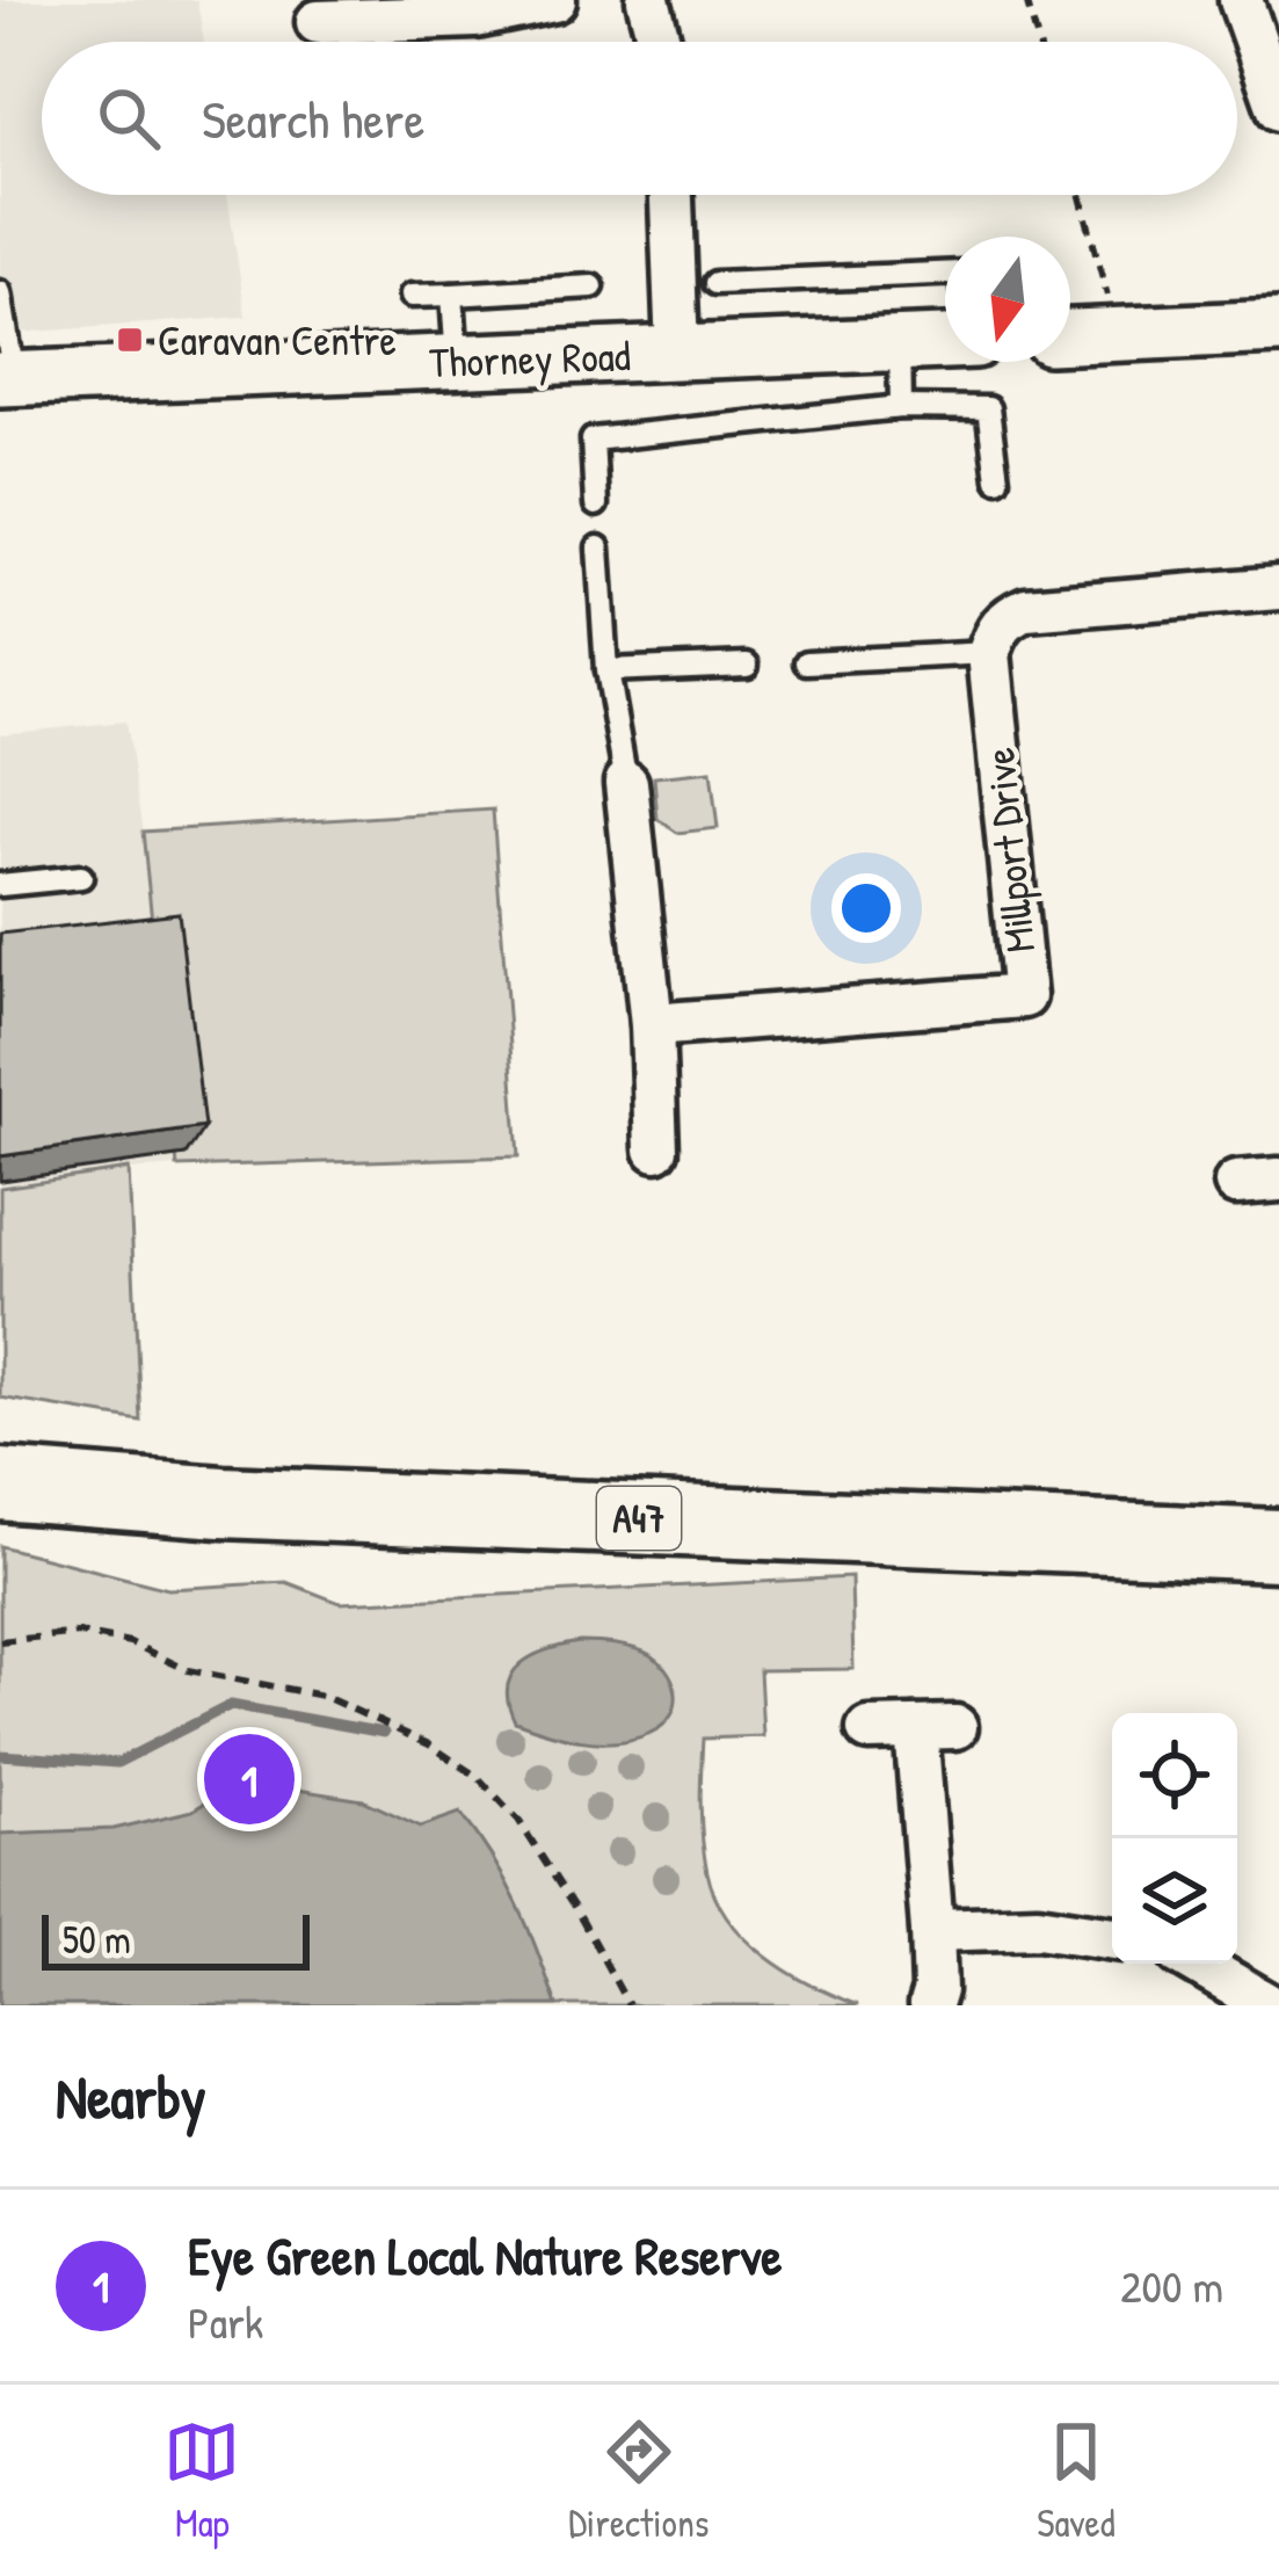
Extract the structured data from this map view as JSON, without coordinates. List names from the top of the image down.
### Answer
{
  "streets": {
    "highway": ["A47"],
    "street": ["Thorney Road", "Millport Drive"]
  },
  "places": {
    "transit": ["Caravan Centre"]
  },
  "scale_bar": "50 m",
  "north": "bottom",
  "page": {
    "search": "Search here",
    "pins": "1",
    "scale": "50 m",
    "heading": "Nearby",
    "list": [
      {
        "mark": "1",
        "name": "Eye Green Local Nature Reserve",
        "note": "Park",
        "value": "200 m"
      }
    ],
    "nav": ["Map", "Directions", "Saved"]
  }
}
